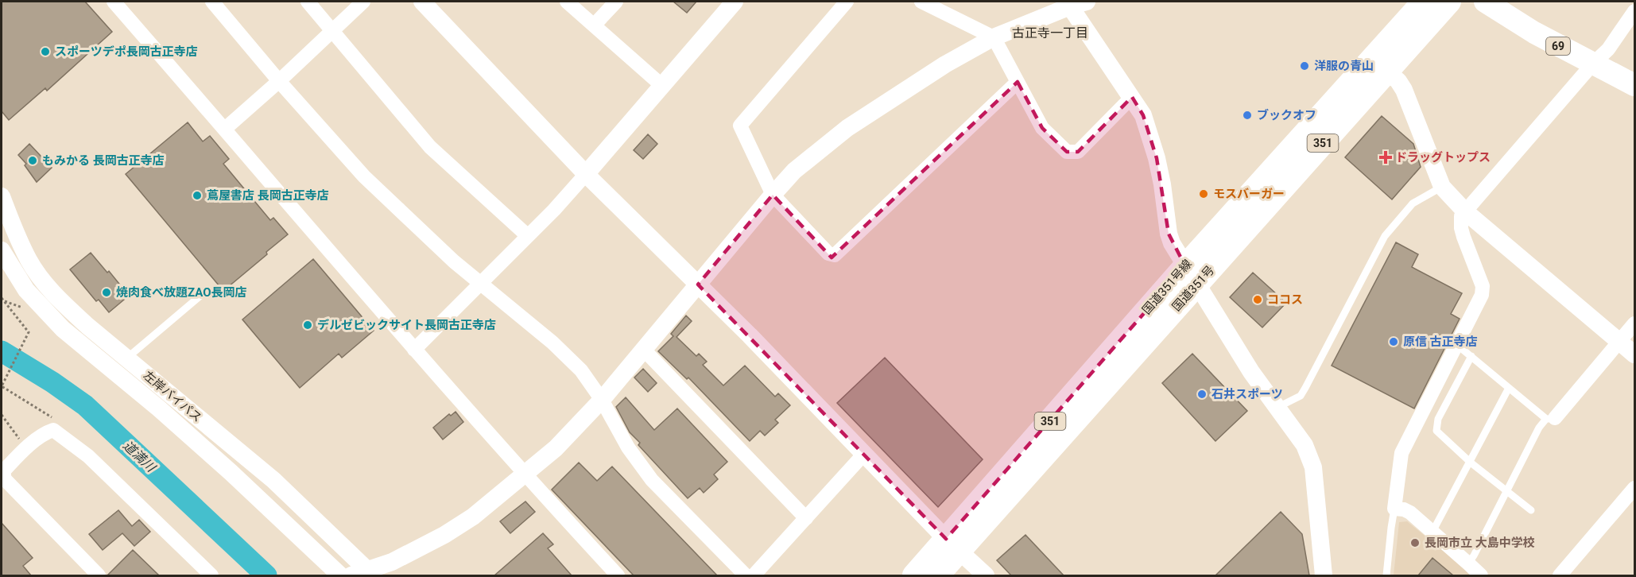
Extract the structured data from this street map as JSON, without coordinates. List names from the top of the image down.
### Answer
{
  "streets": {
    "highway": ["351", "国道351号線", "国道351号"],
    "main road": ["69"],
    "street": ["左岸バイパス"]
  },
  "crossings": [
    ["351", "国道351号"],
    ["国道351号線", "国道351号"]
  ],
  "districts": ["古正寺一丁目"],
  "water": ["道満川"],
  "places": {
    "other": [
      "スポーツデポ長岡古正寺店",
      "洋服の青山",
      "ブックオフ",
      "もみかる 長岡古正寺店",
      "モスバーガー",
      "蔦屋書店 長岡古正寺店",
      "焼肉食べ放題ZAO長岡店",
      "ココス",
      "デルゼビックサイト長岡古正寺店",
      "原信 古正寺店",
      "石井スポーツ",
      "長岡市立 大島中学校"
    ],
    "health": ["ドラッグトップス"]
  }
}
